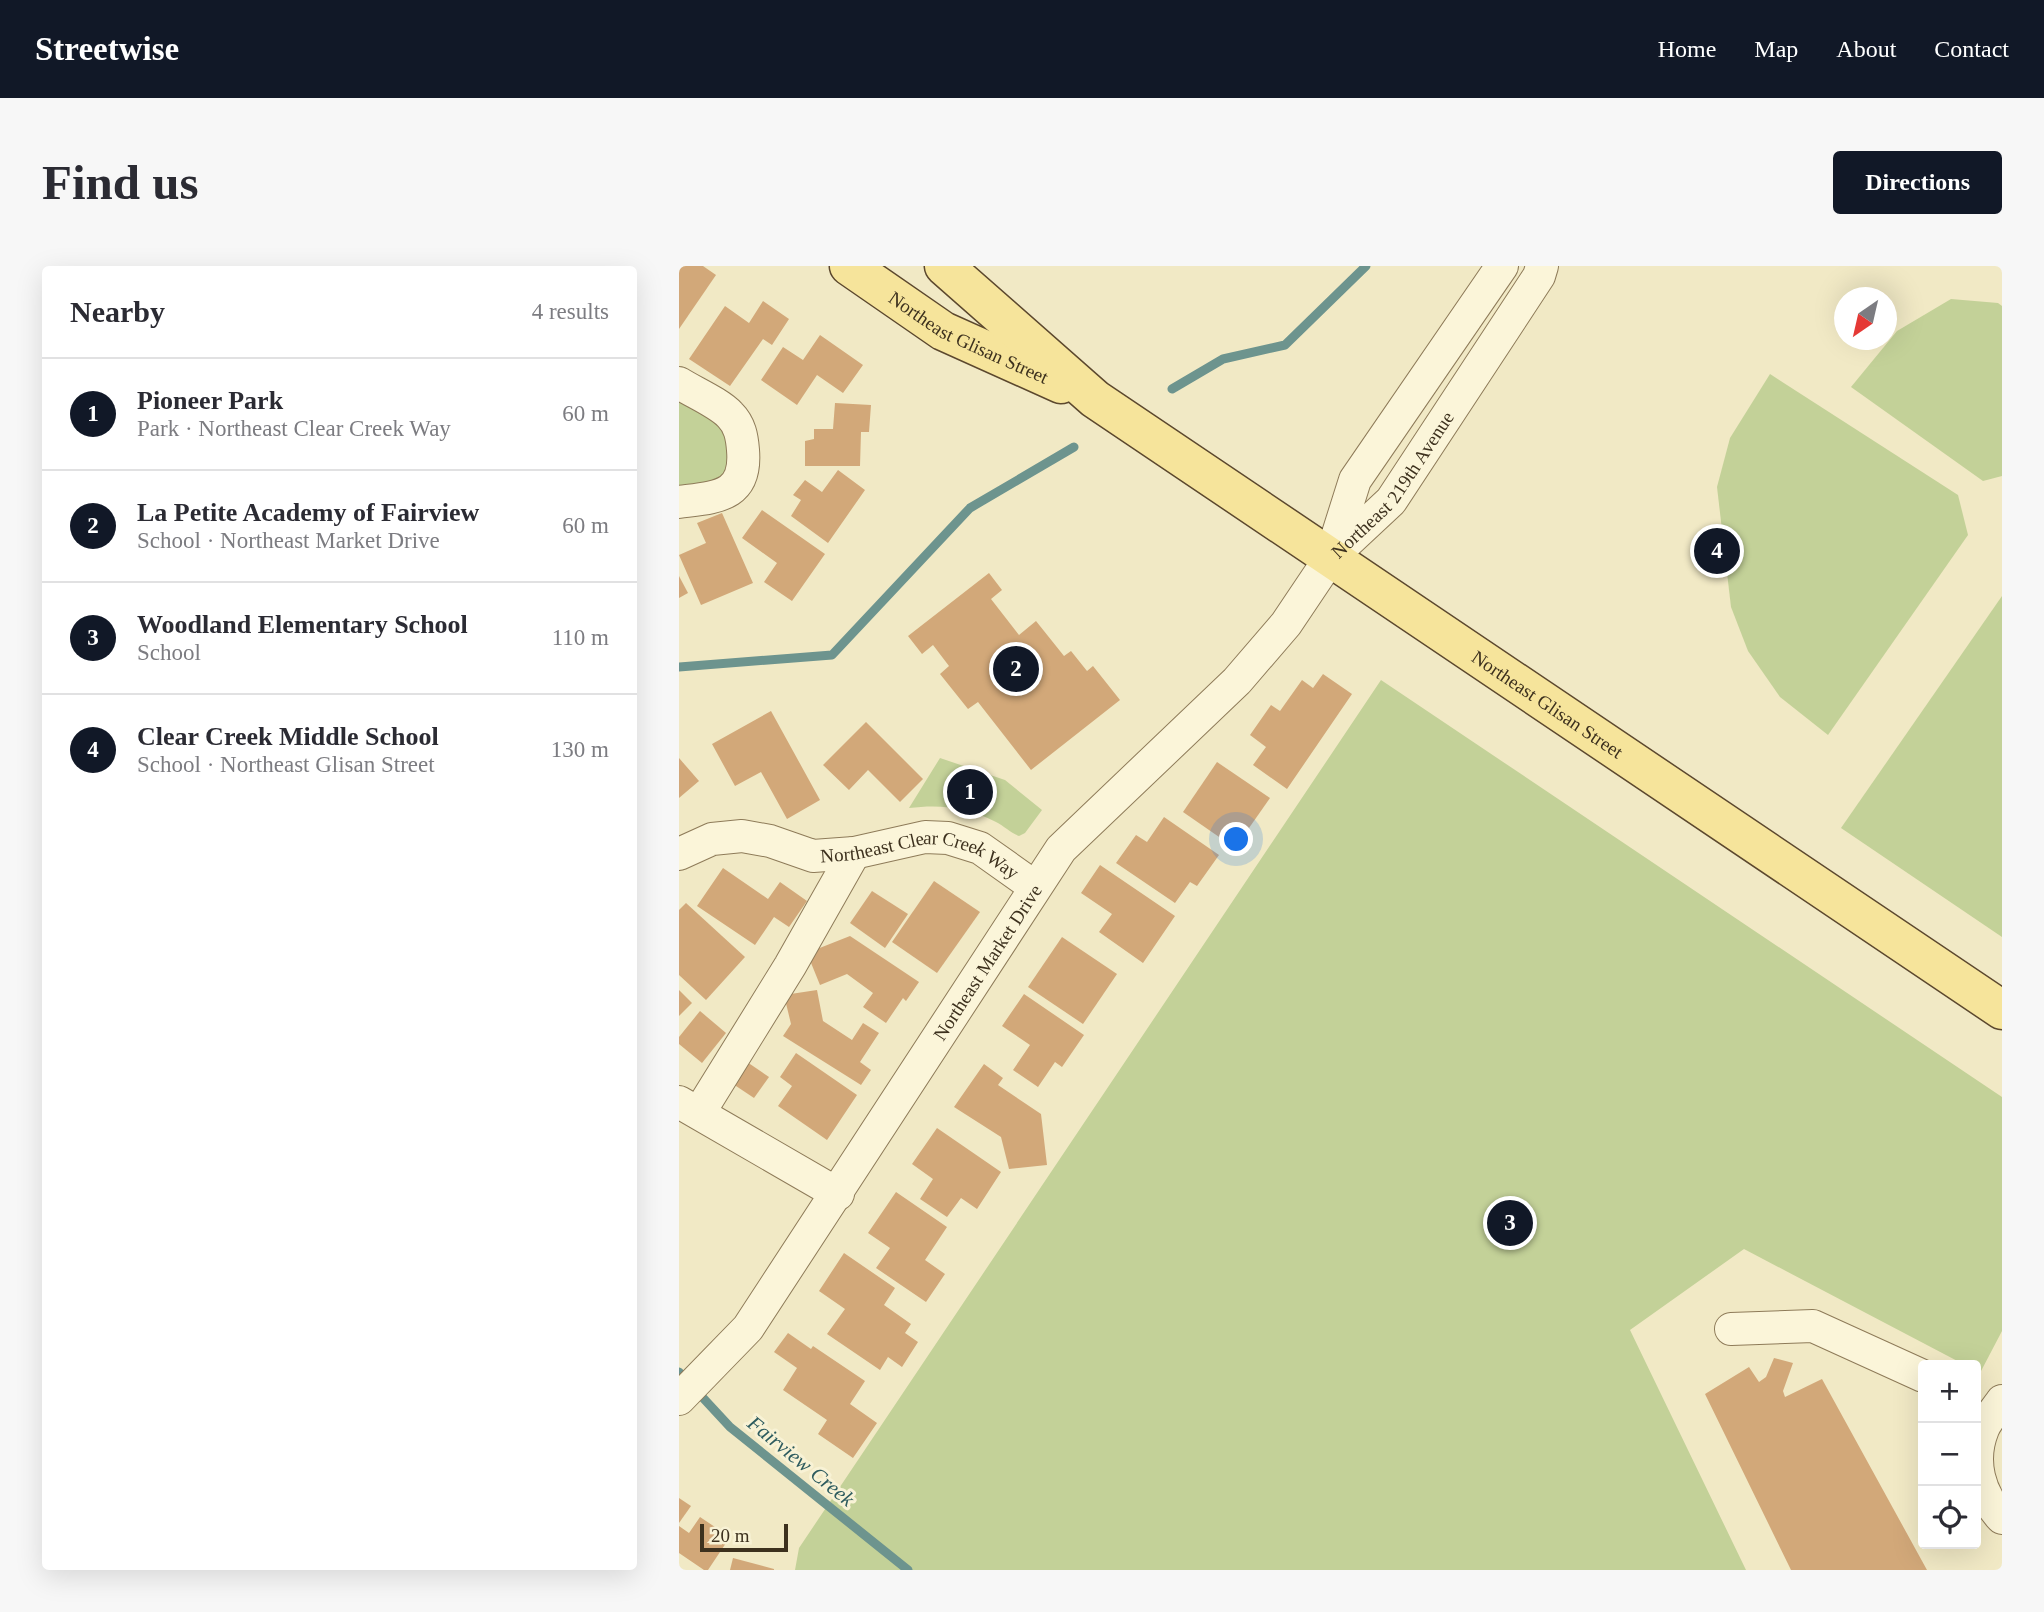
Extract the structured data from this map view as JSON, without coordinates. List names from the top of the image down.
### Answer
{
  "streets": {
    "main road": ["Northeast Glisan Street"],
    "street": ["Northeast 219th Avenue", "Northeast Clear Creek Way", "Northeast Market Drive"]
  },
  "crossings": [
    ["Northeast Glisan Street", "Northeast 219th Avenue"],
    ["Northeast Glisan Street", "Northeast Market Drive"],
    ["Northeast 219th Avenue", "Northeast Market Drive"],
    ["Northeast Clear Creek Way", "Northeast Market Drive"]
  ],
  "water": ["Fairview Creek"],
  "scale_bar": "20 m",
  "north": "bottom left",
  "page": {
    "header": "Streetwise",
    "nav": [
      "Home",
      "Map",
      "About",
      "Contact"
    ],
    "buttons": "Directions",
    "title": "Find us",
    "heading": ["Nearby", "4 results"],
    "list": [
      {
        "mark": "1",
        "name": "Pioneer Park",
        "note": "Park · Northeast Clear Creek Way",
        "value": "60 m"
      },
      {
        "mark": "2",
        "name": "La Petite Academy of Fairview",
        "note": "School · Northeast Market Drive",
        "value": "60 m"
      },
      {
        "mark": "3",
        "name": "Woodland Elementary School",
        "note": "School",
        "value": "110 m"
      },
      {
        "mark": "4",
        "name": "Clear Creek Middle School",
        "note": "School · Northeast Glisan Street",
        "value": "130 m"
      }
    ],
    "pins": [
      "4",
      "2",
      "1",
      "3"
    ],
    "map_buttons": ["+", "−"],
    "scale": "20 m"
  }
}
